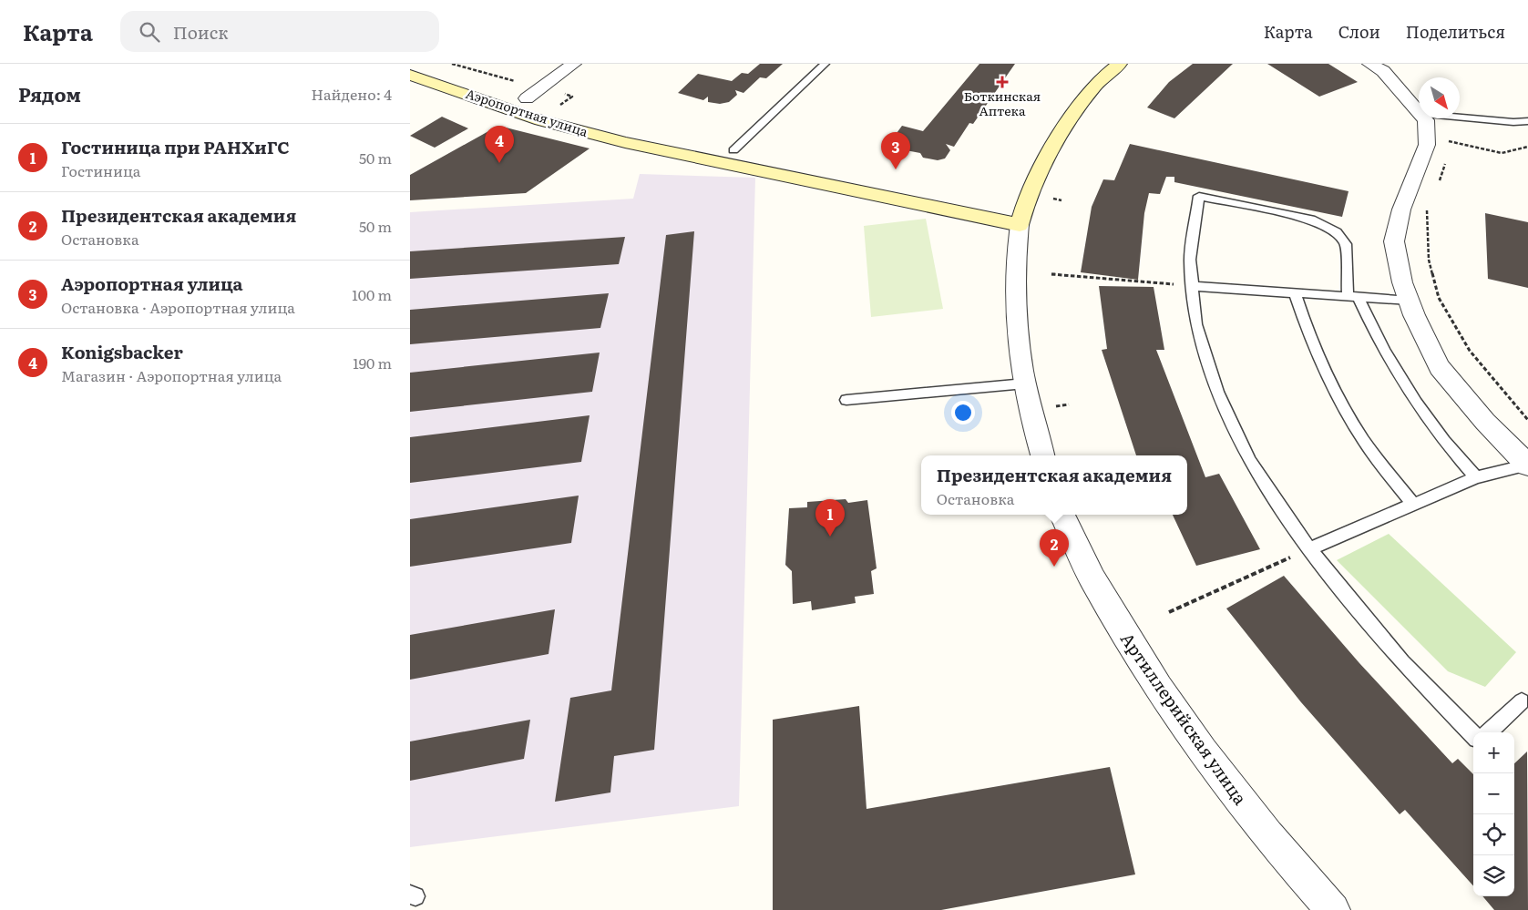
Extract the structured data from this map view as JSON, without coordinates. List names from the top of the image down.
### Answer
{
  "streets": {
    "main road": ["Аэропортная улица"],
    "street": ["Артиллерийская улица"]
  },
  "places": {
    "health": ["Боткинская Аптека"]
  },
  "north": "bottom right",
  "page": {
    "header": "Карта",
    "search": "Поиск",
    "nav": ["Карта", "Слои", "Поделиться"],
    "heading": ["Рядом", "Найдено: 4"],
    "list": [
      {
        "mark": "1",
        "name": "Гостиница при РАНХиГС",
        "note": "Гостиница",
        "value": "50 m"
      },
      {
        "mark": "2",
        "name": "Президентская академия",
        "note": "Остановка",
        "value": "50 m"
      },
      {
        "mark": "3",
        "name": "Аэропортная улица",
        "note": "Остановка · Аэропортная улица",
        "value": "100 m"
      },
      {
        "mark": "4",
        "name": "Konigsbacker",
        "note": "Магазин · Аэропортная улица",
        "value": "190 m"
      }
    ],
    "pins": [
      "4",
      "3",
      "1",
      "2"
    ],
    "popup": ["Президентская академия", "Остановка"],
    "map_buttons": ["+", "−"]
  }
}
